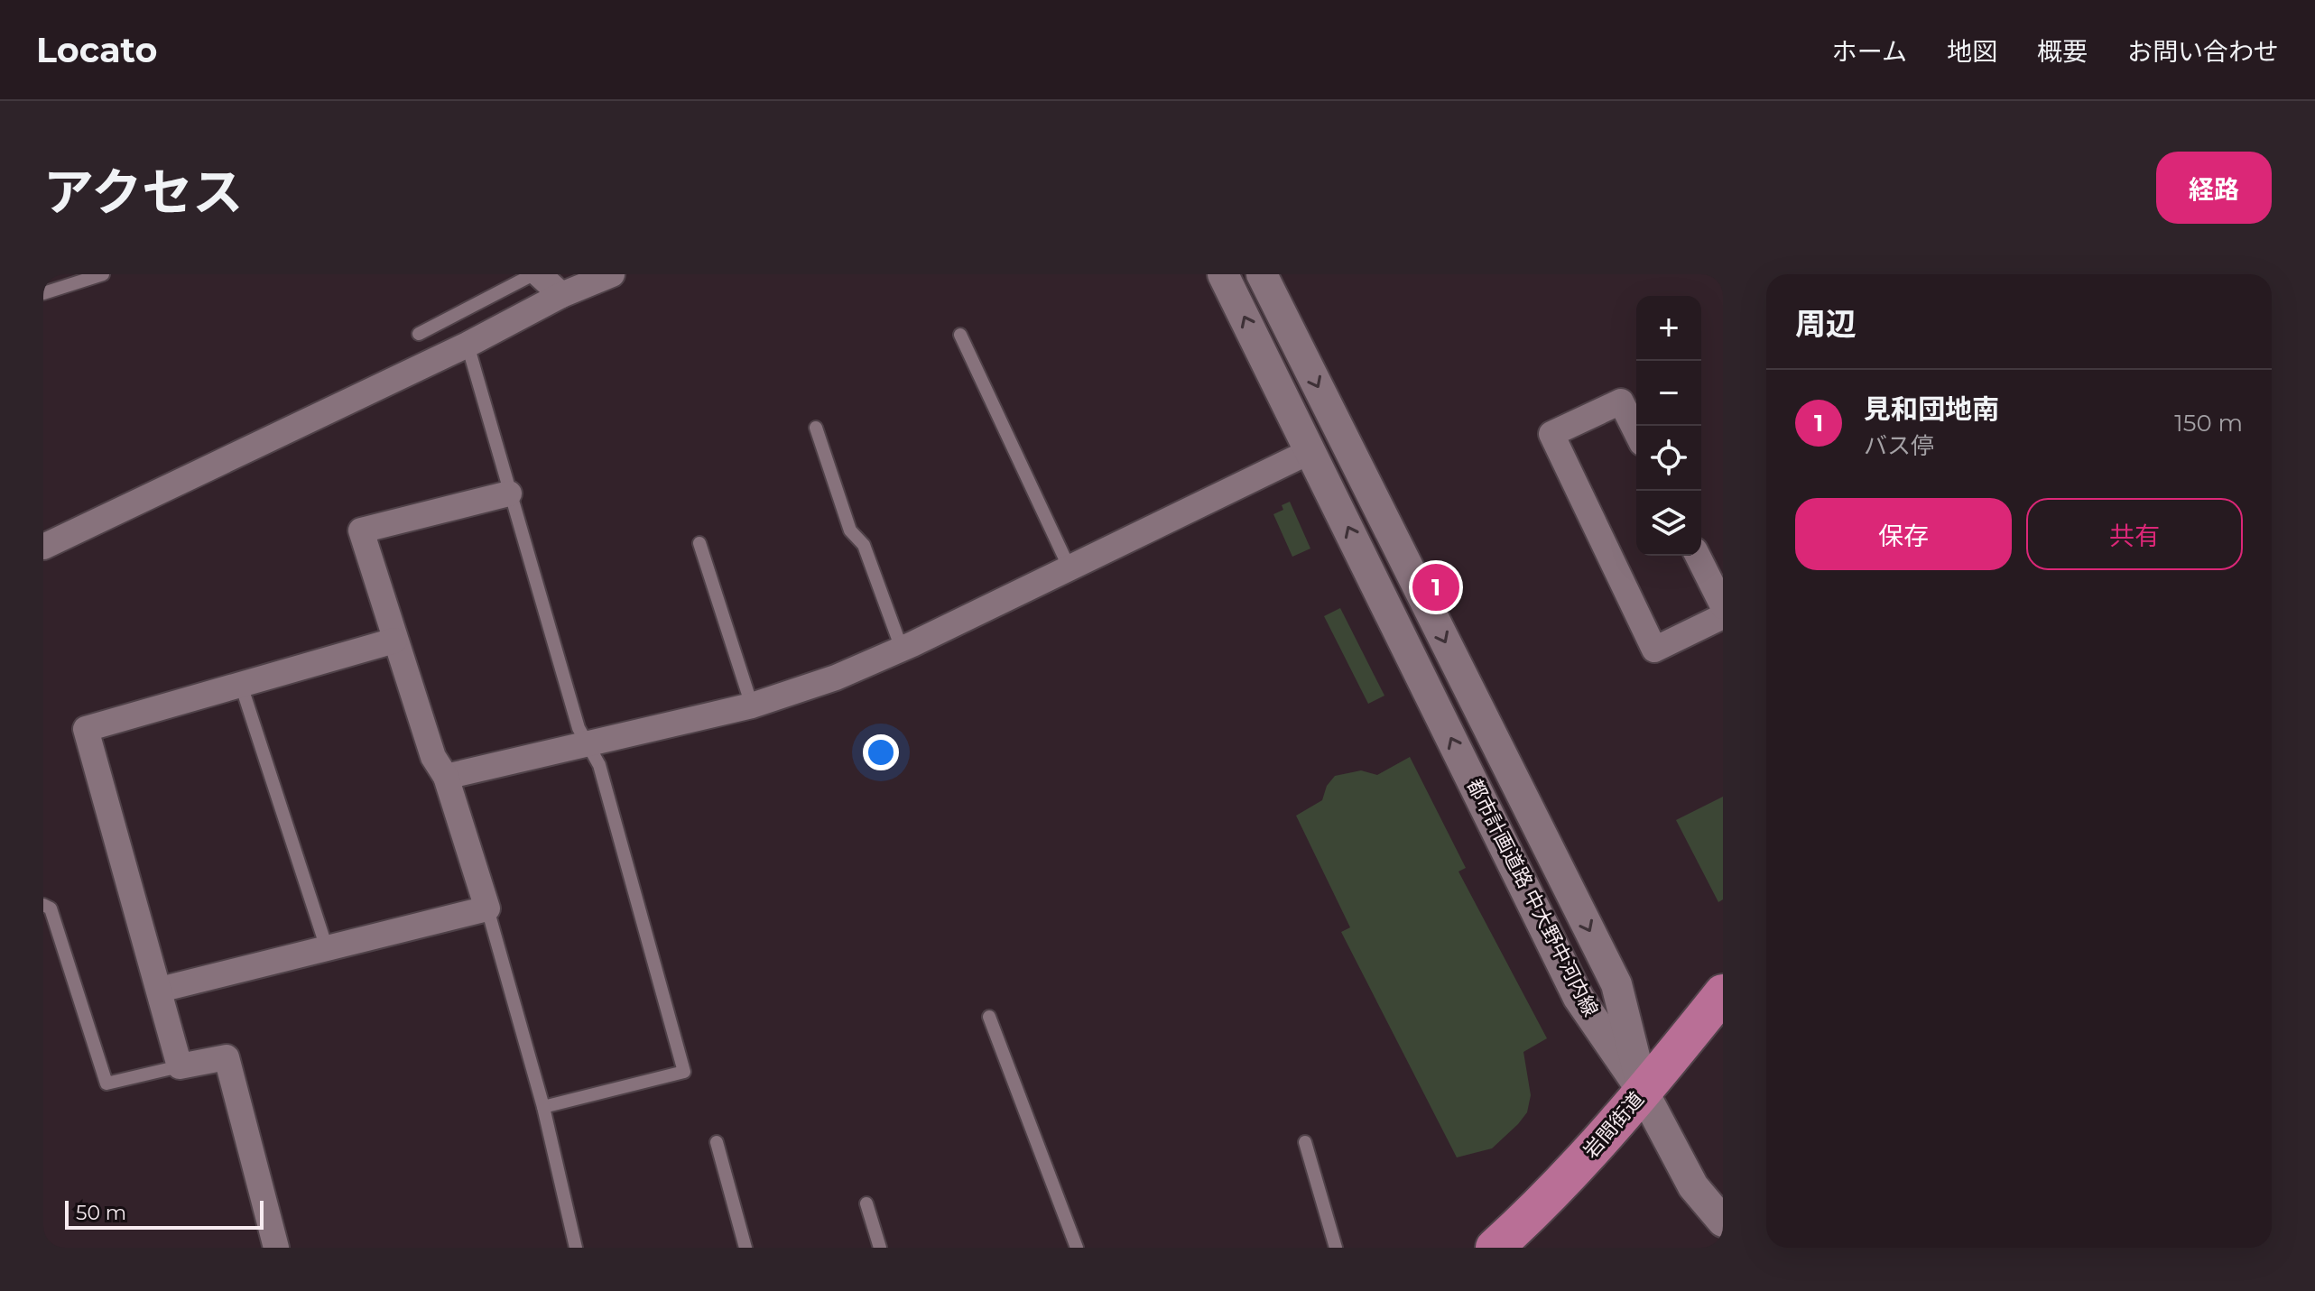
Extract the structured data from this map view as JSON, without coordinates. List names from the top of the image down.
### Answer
{
  "streets": {
    "main road": ["岩間街道"],
    "street": ["都市計画道路 中大野中河内線"]
  },
  "crossings": [
    ["都市計画道路 中大野中河内線", "岩間街道"]
  ],
  "scale_bar": "50 m",
  "page": {
    "header": "Locato",
    "nav": [
      "ホーム",
      "地図",
      "概要",
      "お問い合わせ"
    ],
    "title": "アクセス",
    "buttons": [
      "経路",
      ["保存", "共有"]
    ],
    "heading": "周辺",
    "map_buttons": ["+", "−"],
    "list": [
      {
        "mark": "1",
        "name": "見和団地南",
        "note": "バス停",
        "value": "150 m"
      }
    ],
    "pins": "1",
    "scale": "50 m"
  }
}
